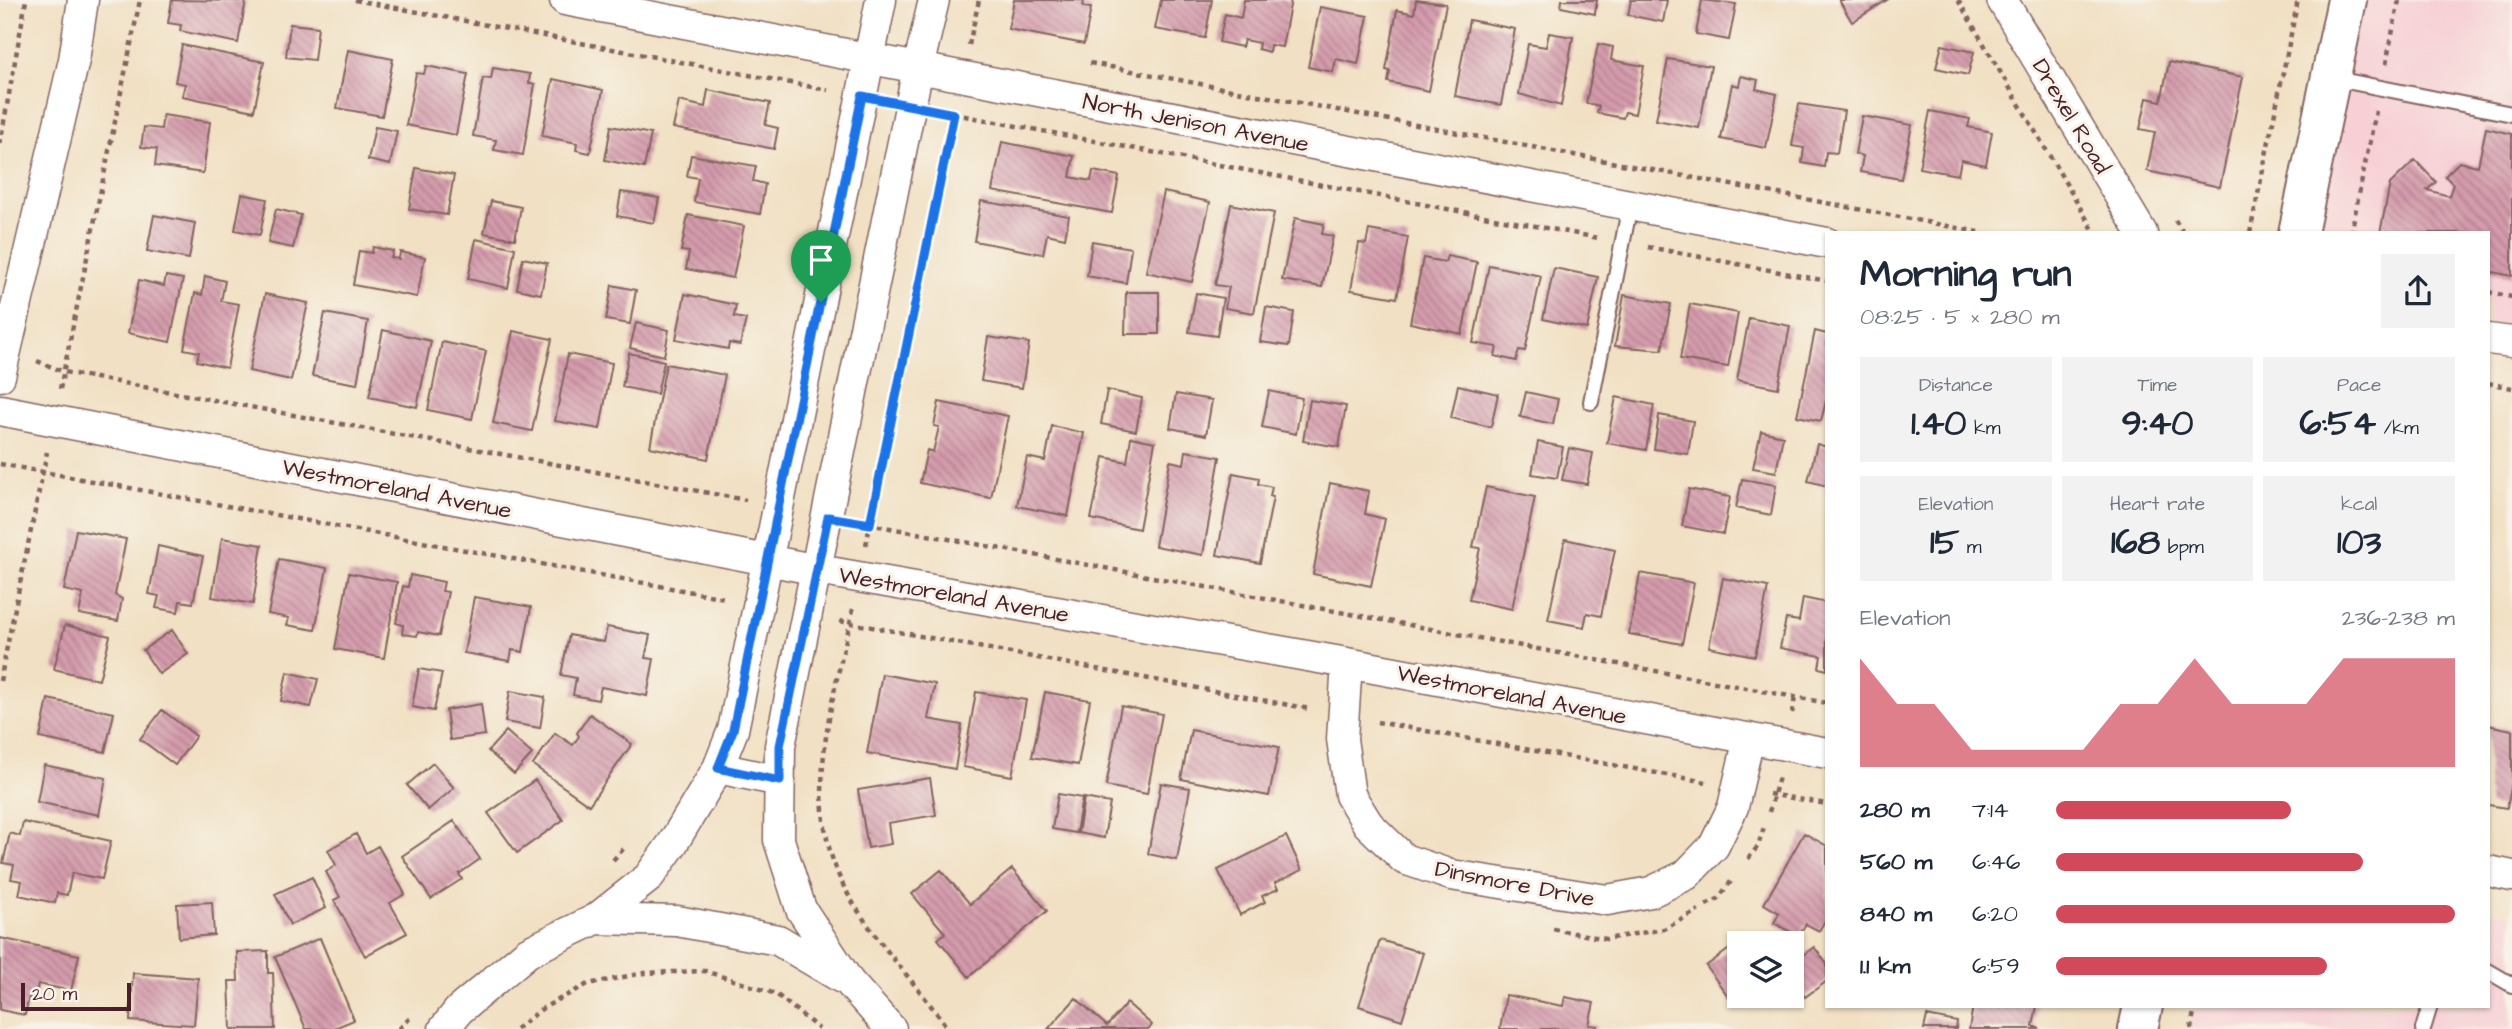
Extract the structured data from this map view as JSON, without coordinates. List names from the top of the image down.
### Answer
{
  "streets": {
    "street": [
      "Drexel Road",
      "North Jenison Avenue",
      "Westmoreland Avenue",
      "Dinsmore Drive"
    ]
  },
  "crossings": [
    ["Westmoreland Avenue", "Dinsmore Drive"]
  ],
  "scale_bar": "20 m",
  "page": {
    "heading": ["Morning run", "08:25 · 5 × 280 m"],
    "stats": [
      ["Distance", "1.40 km"],
      ["Time", "9:40"],
      ["Pace", "6:54 /km"],
      ["Elevation", "15 m"],
      ["Heart rate", "168 bpm"],
      ["kcal", "103"]
    ],
    "chart": ["Elevation", "236–238 m"],
    "list": [
      {
        "name": "280 m",
        "note": "7:14"
      },
      {
        "name": "560 m",
        "note": "6:46"
      },
      {
        "name": "840 m",
        "note": "6:20"
      },
      {
        "name": "1.1 km",
        "note": "6:59"
      }
    ],
    "scale": "20 m"
  }
}
